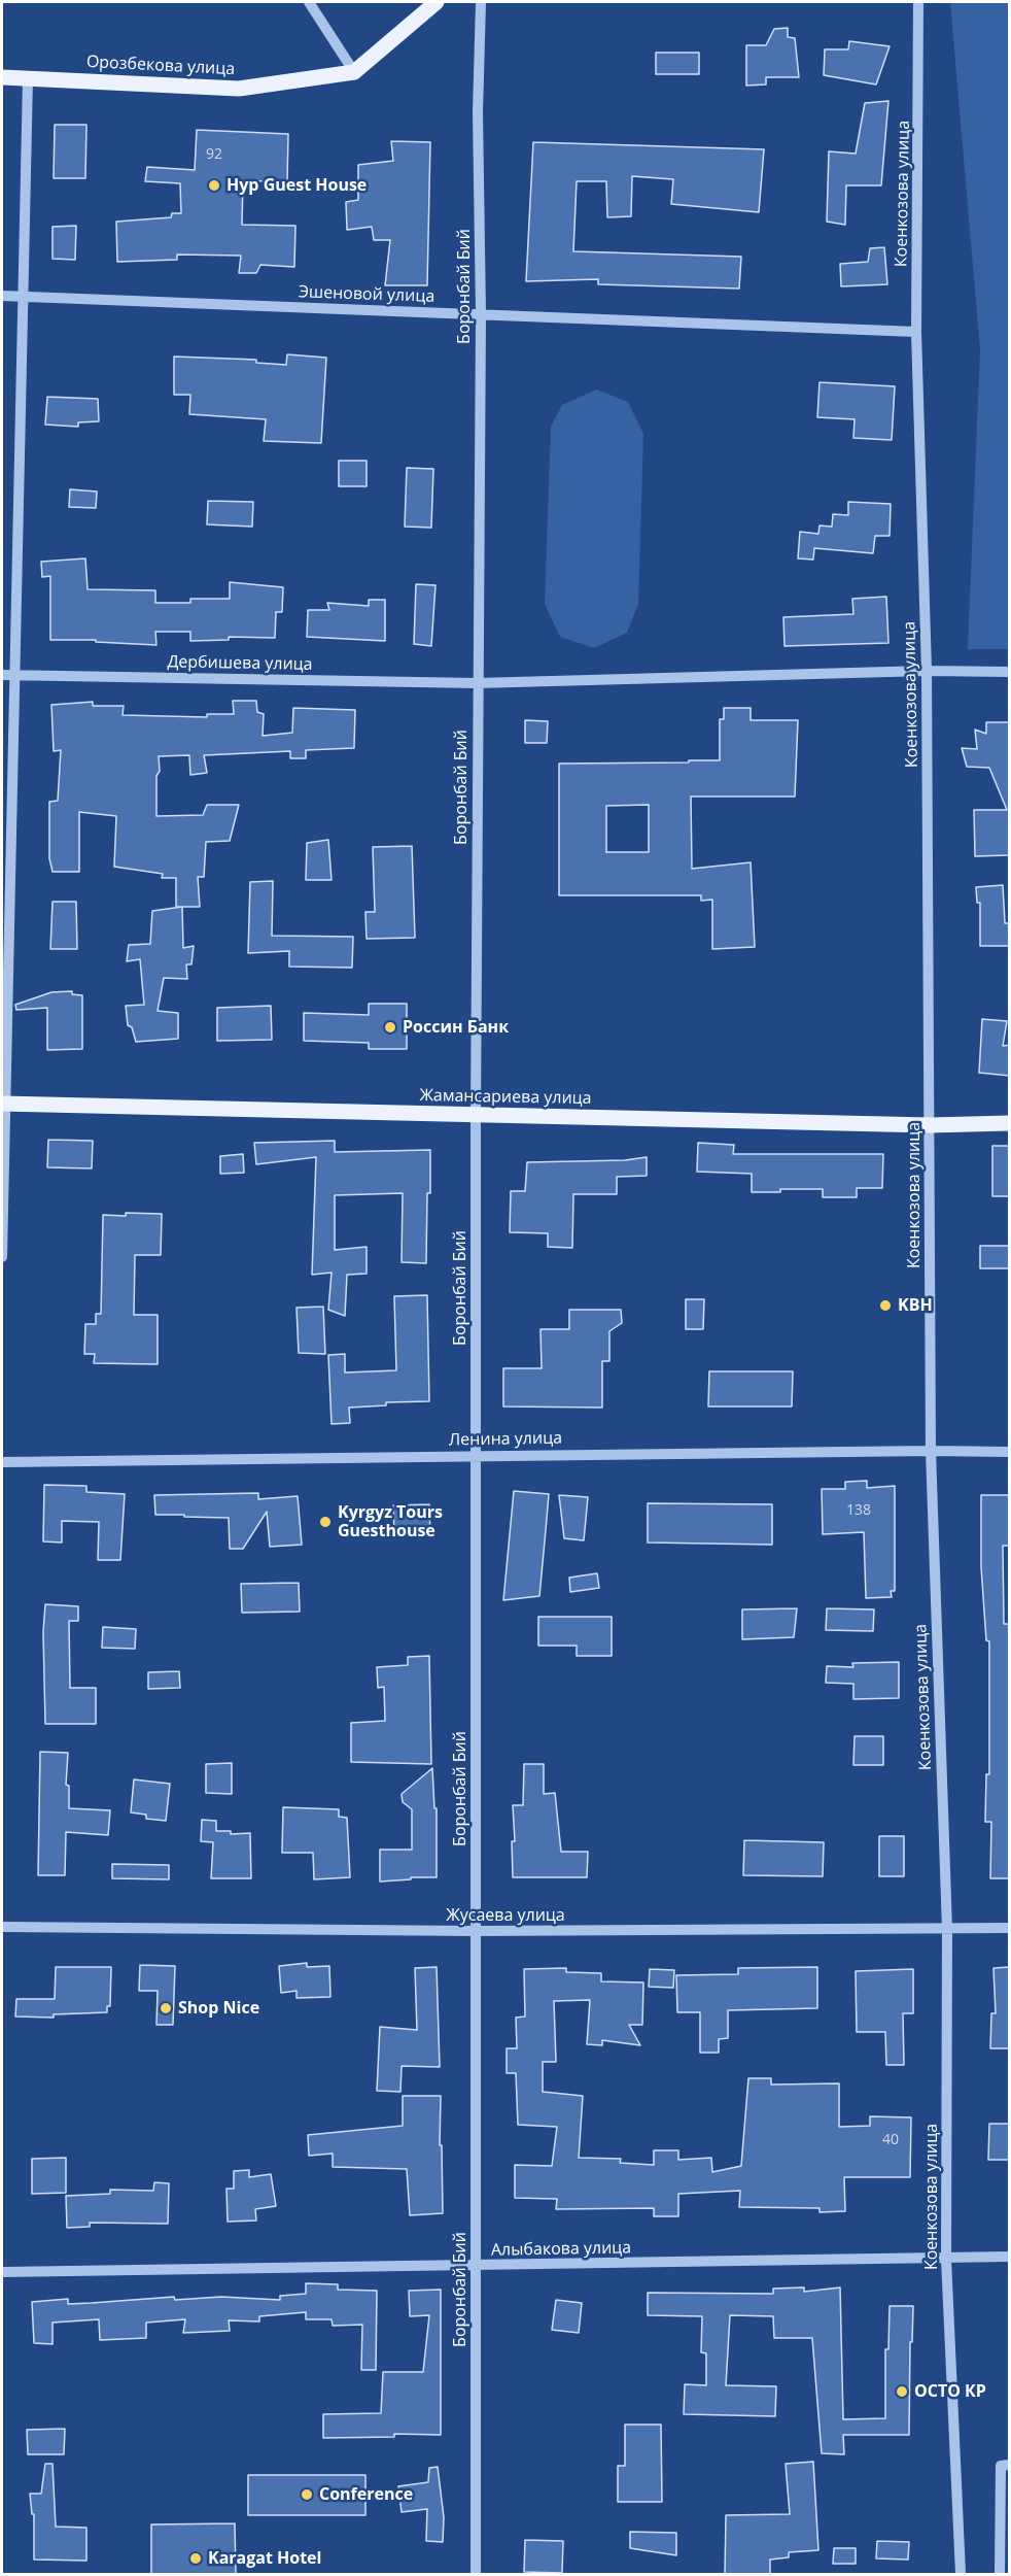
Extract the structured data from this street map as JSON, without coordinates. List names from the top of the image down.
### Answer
{
  "streets": {
    "main road": ["Орозбекова улица", "Жамансариева улица"],
    "street": [
      "Коенкозова улица",
      "Боронбай Бий",
      "Эшеновой улица",
      "Дербишева улица",
      "Ленина улица",
      "Жусаева улица",
      "Алыбакова улица"
    ]
  },
  "crossings": [
    ["Коенкозова улица", "Эшеновой улица"],
    ["Коенкозова улица", "Дербишева улица"],
    ["Коенкозова улица", "Жамансариева улица"],
    ["Коенкозова улица", "Ленина улица"],
    ["Коенкозова улица", "Жусаева улица"],
    ["Коенкозова улица", "Алыбакова улица"],
    ["Боронбай Бий", "Эшеновой улица"],
    ["Боронбай Бий", "Дербишева улица"],
    ["Боронбай Бий", "Жамансариева улица"],
    ["Боронбай Бий", "Ленина улица"],
    ["Боронбай Бий", "Жусаева улица"],
    ["Боронбай Бий", "Алыбакова улица"]
  ],
  "places": [
    "Нур Guest House",
    "Россин Банк",
    "KBH",
    "Kyrgyz Tours Guesthouse",
    "Shop Nice",
    "ОСТО КР",
    "Conference",
    "Karagat Hotel"
  ],
  "house_numbers": ["92", "138", "40"]
}
